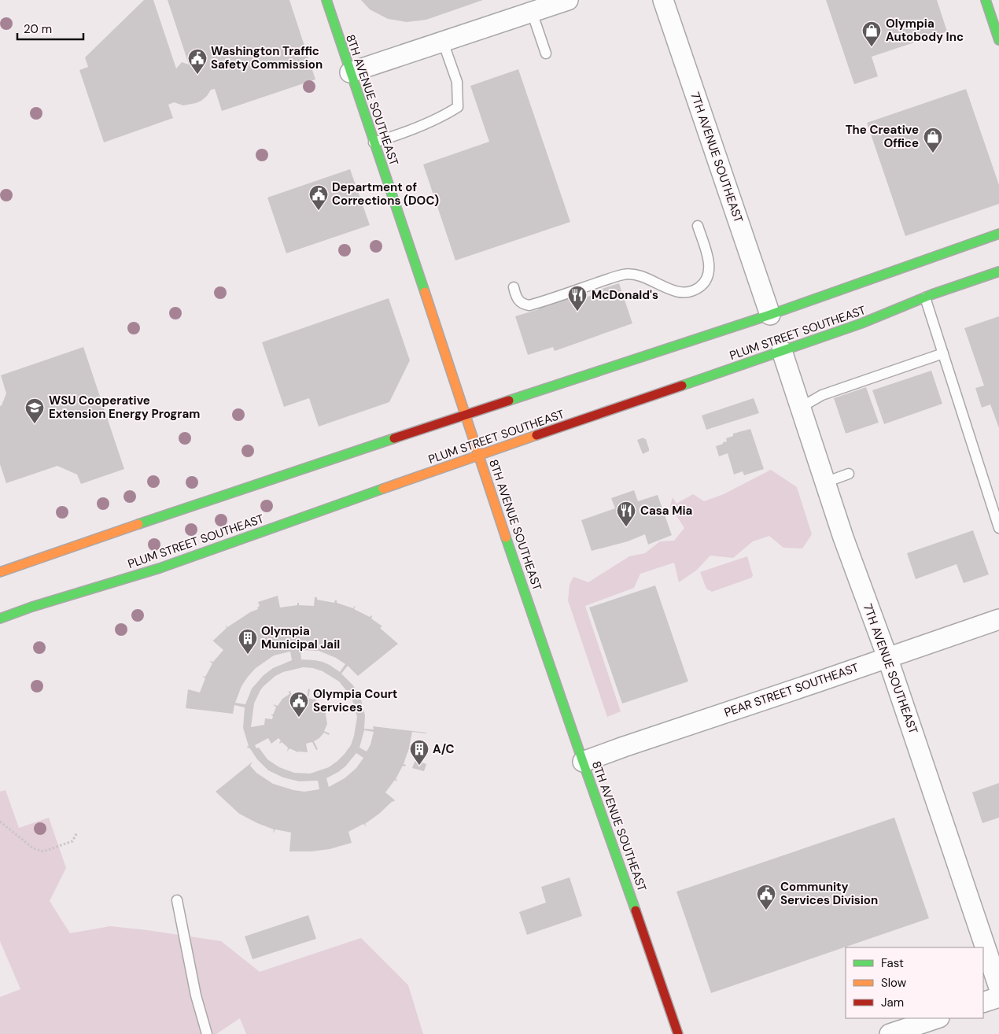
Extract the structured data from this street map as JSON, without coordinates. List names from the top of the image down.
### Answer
{
  "streets": {
    "main road": ["8TH AVENUE SOUTHEAST", "PLUM STREET SOUTHEAST"],
    "street": ["7TH AVENUE SOUTHEAST", "PEAR STREET SOUTHEAST"]
  },
  "crossings": [
    ["8TH AVENUE SOUTHEAST", "PLUM STREET SOUTHEAST"],
    ["8TH AVENUE SOUTHEAST", "PEAR STREET SOUTHEAST"],
    ["7TH AVENUE SOUTHEAST", "PLUM STREET SOUTHEAST"],
    ["7TH AVENUE SOUTHEAST", "PEAR STREET SOUTHEAST"]
  ],
  "places": {
    "shop": ["Olympia Autobody Inc", "The Creative Office"],
    "public building": [
      "Washington Traffic Safety Commission",
      "Department of Corrections (DOC)",
      "Olympia Court Services",
      "Community Services Division"
    ],
    "restaurant": ["McDonald's", "Casa Mia"],
    "school or university": ["WSU Cooperative Extension Energy Program"],
    "building": ["Olympia Municipal Jail", "A/C"]
  },
  "legend": ["Fast", "Slow", "Jam"],
  "scale_bar": "20 m"
}
